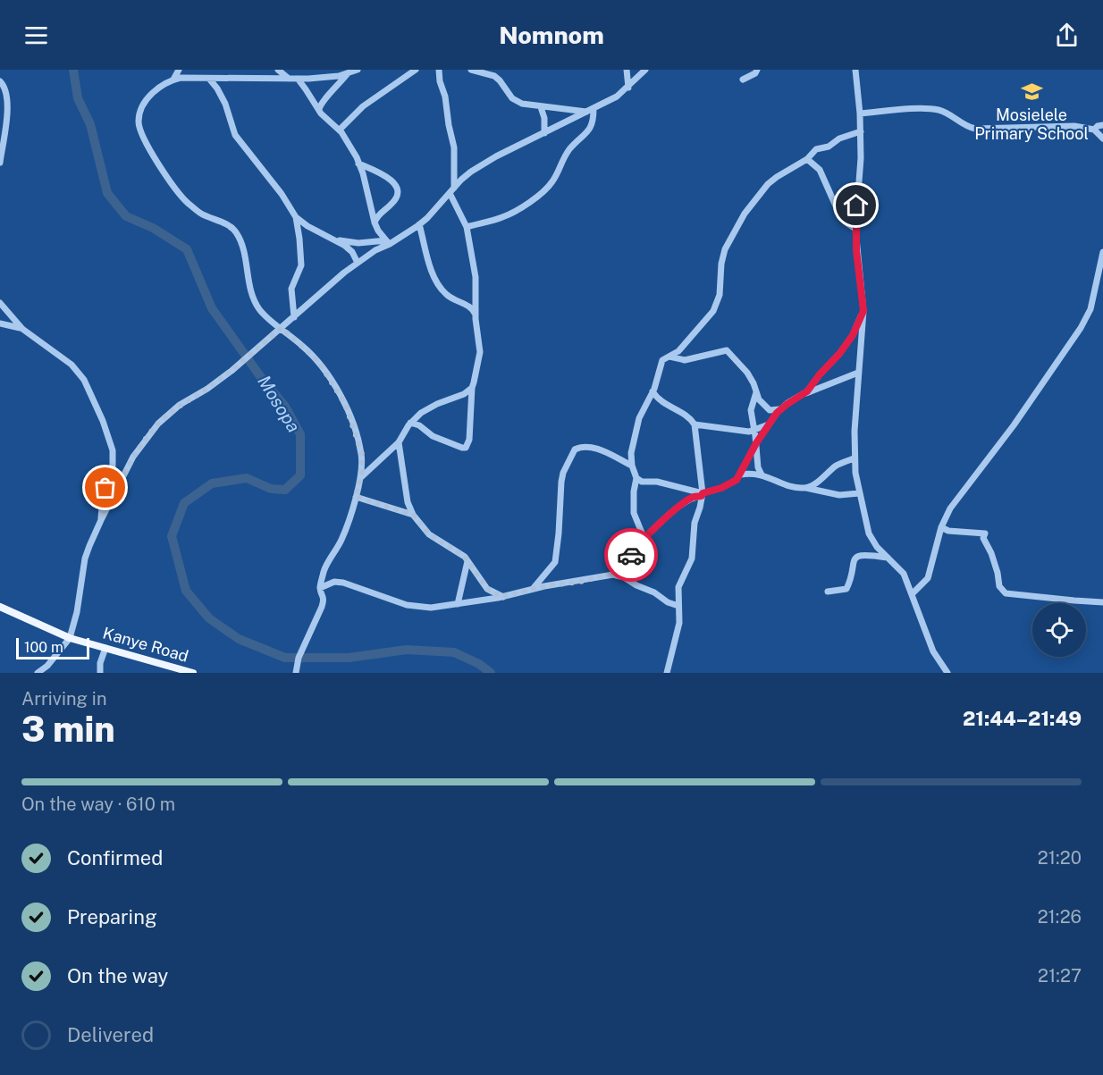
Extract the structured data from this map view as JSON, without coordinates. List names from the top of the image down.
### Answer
{
  "streets": {
    "main road": ["Kanye Road"]
  },
  "water": ["Mosopa"],
  "places": {
    "school or university": ["Mosielele Primary School"]
  },
  "scale_bar": "100 m",
  "page": {
    "header": "Nomnom",
    "scale": "100 m",
    "heading": ["3 min", "Arriving in", "21:44–21:49"],
    "bar": "On the way · 610 m",
    "list": [
      ["Confirmed", "21:20"],
      ["Preparing", "21:26"],
      ["On the way", "21:27"],
      "Delivered"
    ]
  }
}
